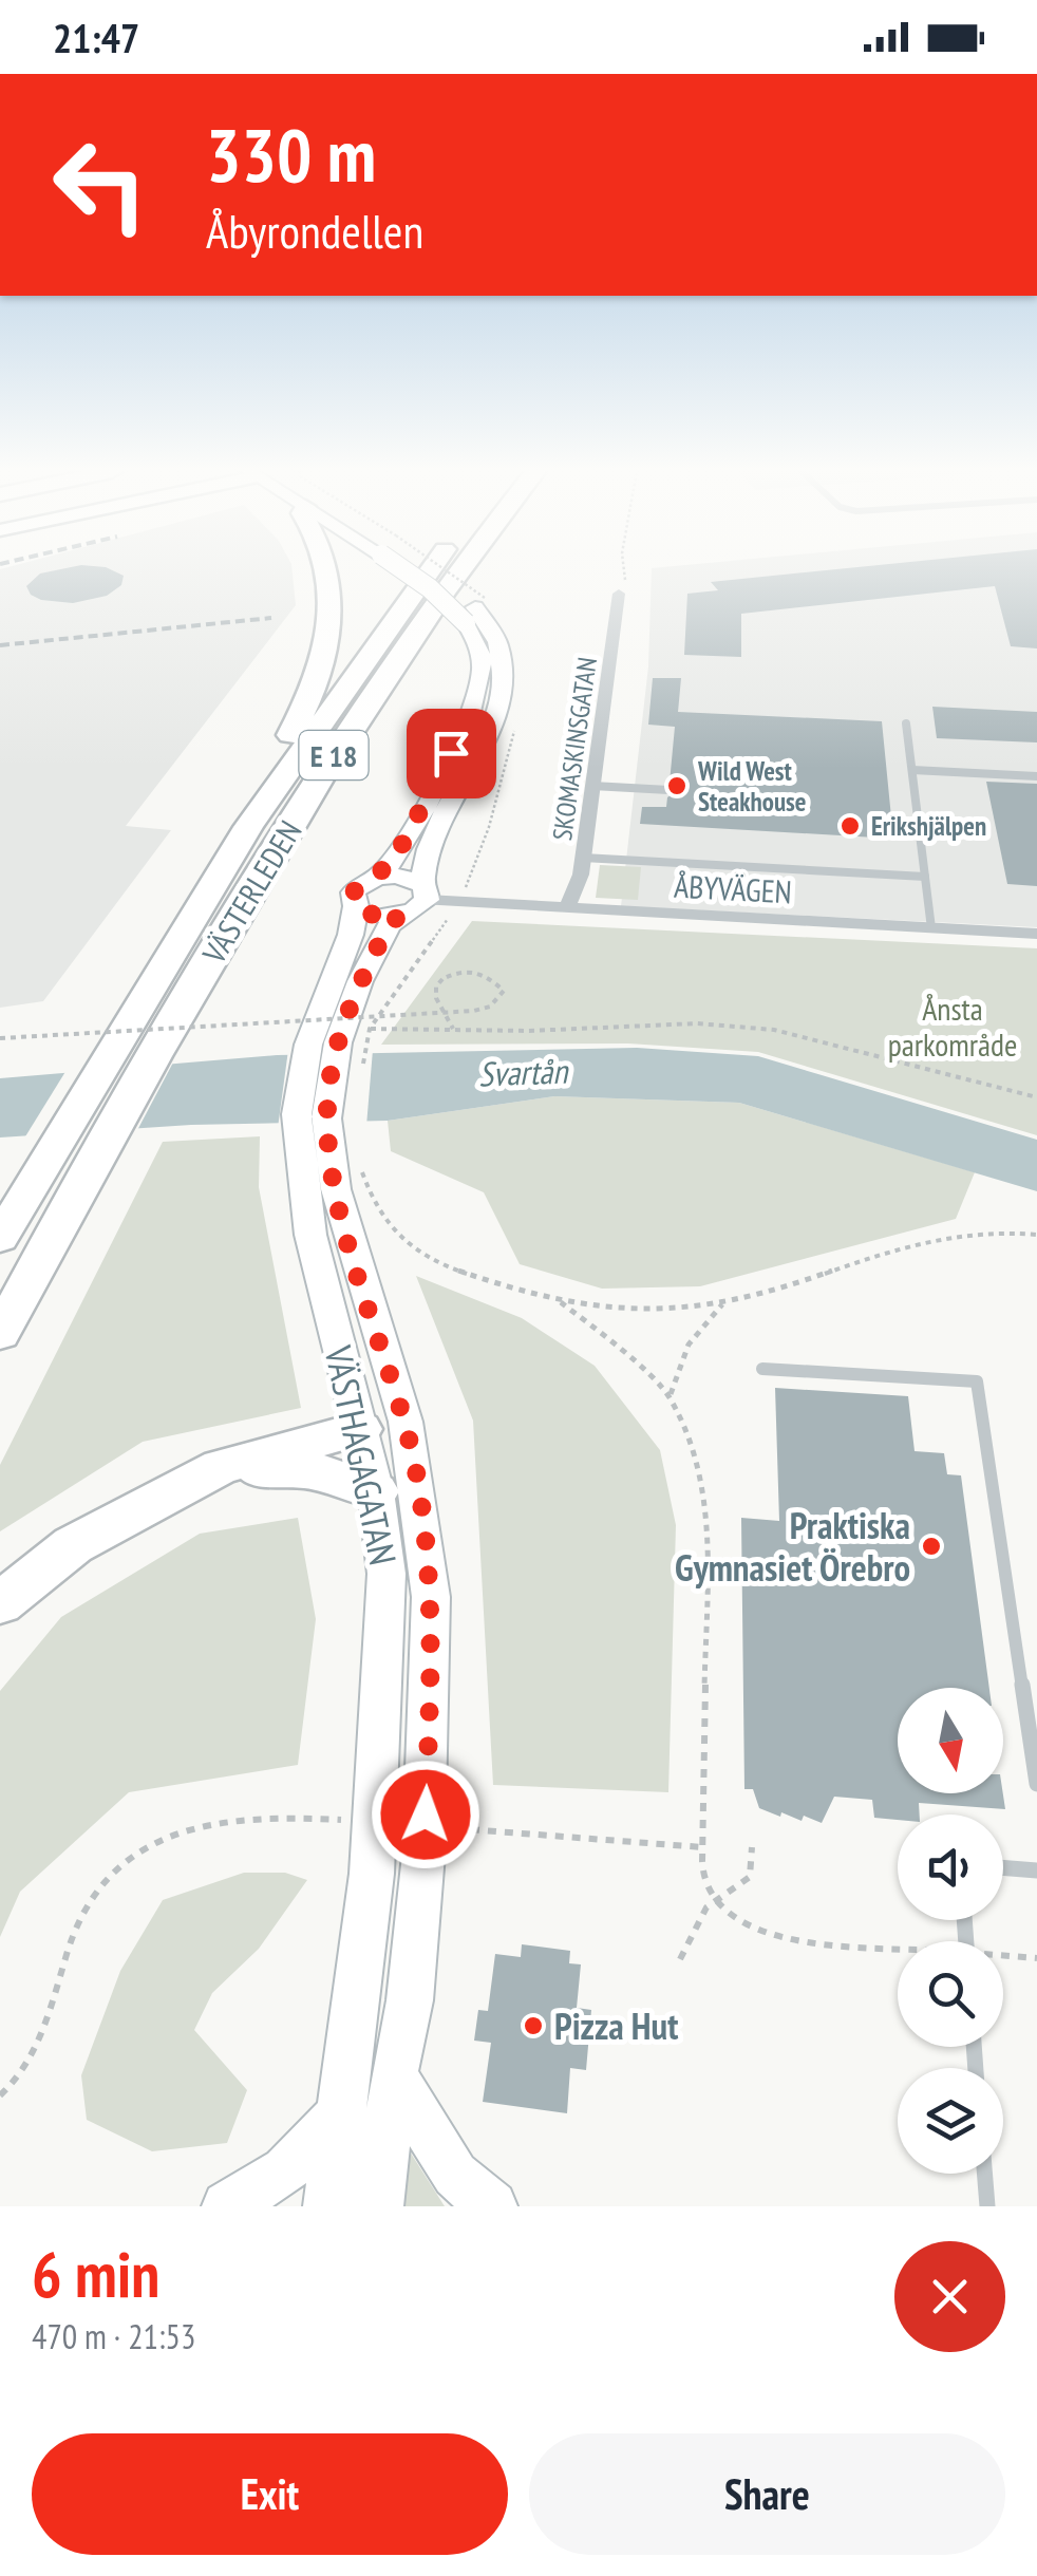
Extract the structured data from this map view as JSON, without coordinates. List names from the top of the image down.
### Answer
{
  "streets": {
    "highway": ["E 18", "VÄSTERLEDEN"],
    "main road": ["VÄSTHAGAGATAN"],
    "street": ["SKOMASKINSGATAN", "ÅBYVÄGEN"]
  },
  "crossings": [
    ["SKOMASKINSGATAN", "ÅBYVÄGEN"],
    ["E 18", "VÄSTERLEDEN"]
  ],
  "water": ["Svartån"],
  "parks": ["Ånsta parkområde"],
  "places": [
    "Wild West Steakhouse",
    "Erikshjälpen",
    "Praktiska Gymnasiet Örebro",
    "Pizza Hut"
  ],
  "north": "bottom",
  "page": {
    "status": "21:47",
    "turn": ["330 m", "Åbyrondellen"],
    "heading": ["6 min", "470 m · 21:53"],
    "buttons": ["Exit", "Share"]
  }
}
